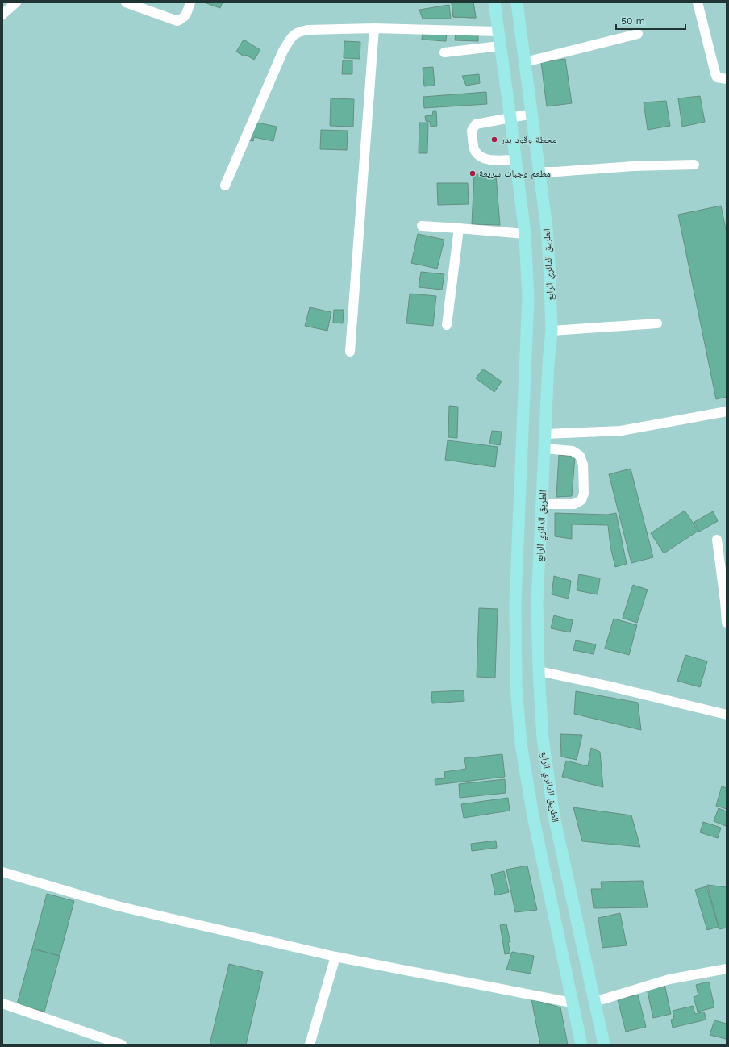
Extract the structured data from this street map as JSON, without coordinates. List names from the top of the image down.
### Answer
{
  "streets": {
    "main road": ["الطريق الدائري الرابع"]
  },
  "places": ["محطة وقود بدر", "مطعم وجبات سريعة"],
  "scale_bar": "50 m"
}
